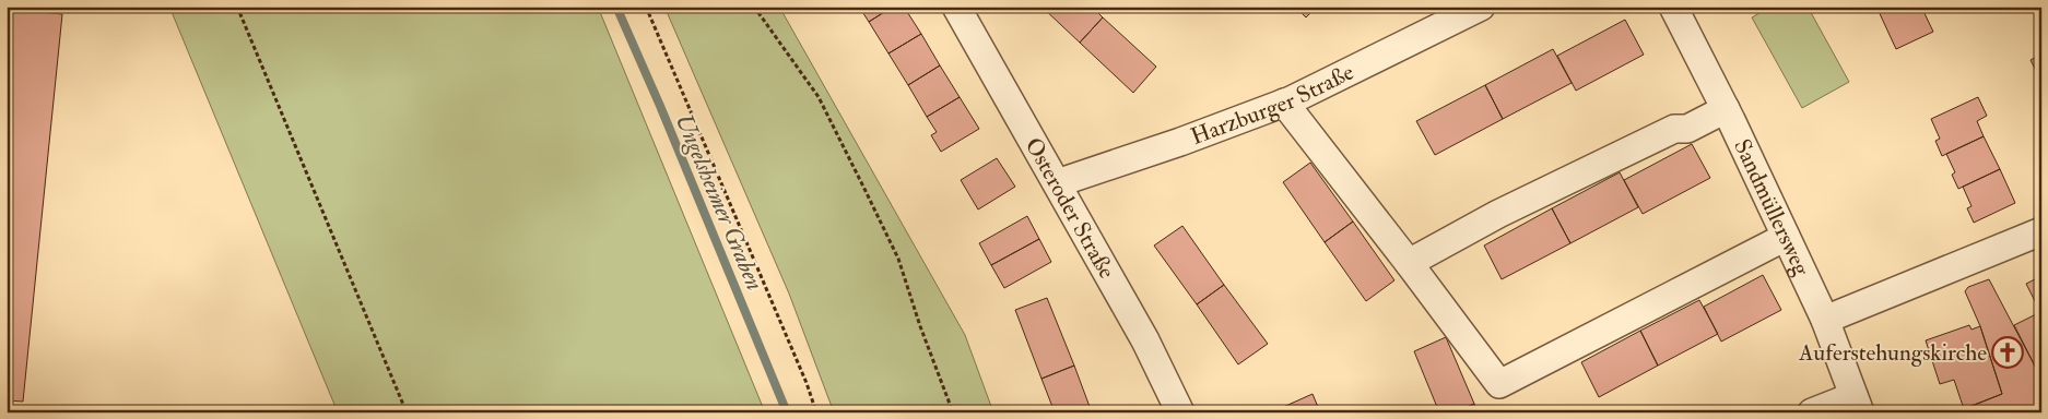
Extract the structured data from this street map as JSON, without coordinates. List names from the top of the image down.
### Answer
{
  "streets": {
    "street": ["Harzburger Straße", "Sandmüllersweg", "Osteroder Straße"]
  },
  "crossings": [
    ["Harzburger Straße", "Osteroder Straße"]
  ],
  "water": ["Ungelsheimer Graben"],
  "places": {
    "church": ["Auferstehungskirche"]
  }
}
